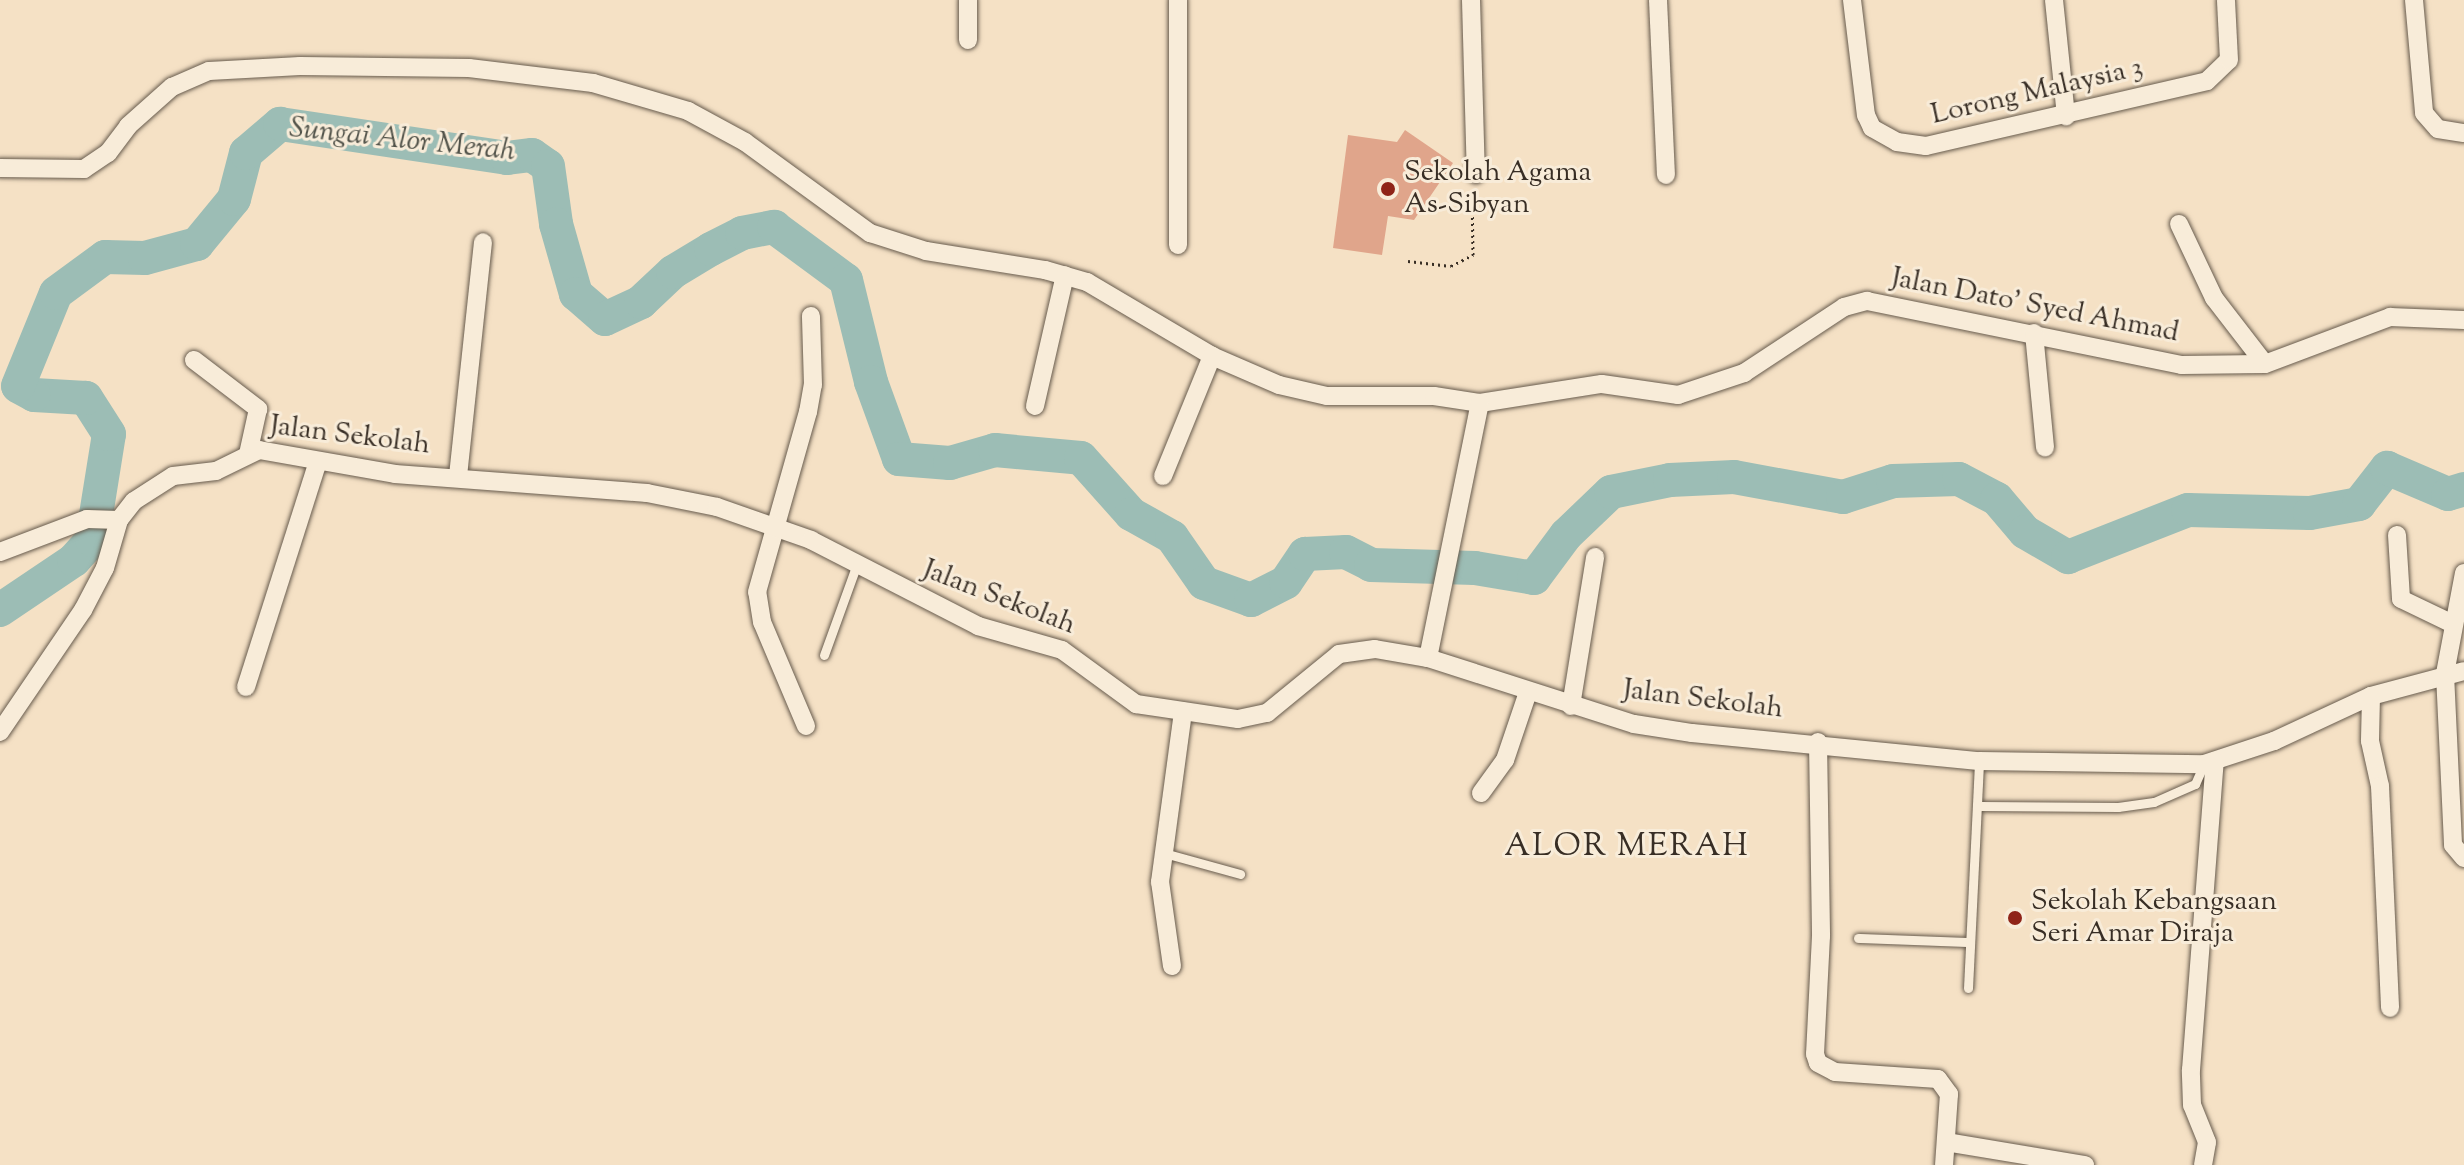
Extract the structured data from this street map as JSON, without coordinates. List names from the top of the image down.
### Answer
{
  "streets": {
    "street": ["Lorong Malaysia 3", "Jalan Dato' Syed Ahmad", "Jalan Sekolah"]
  },
  "districts": ["ALOR MERAH"],
  "water": ["Sungai Alor Merah"],
  "places": ["Sekolah Agama As-Sibyan", "Sekolah Kebangsaan Seri Amar Diraja"]
}
